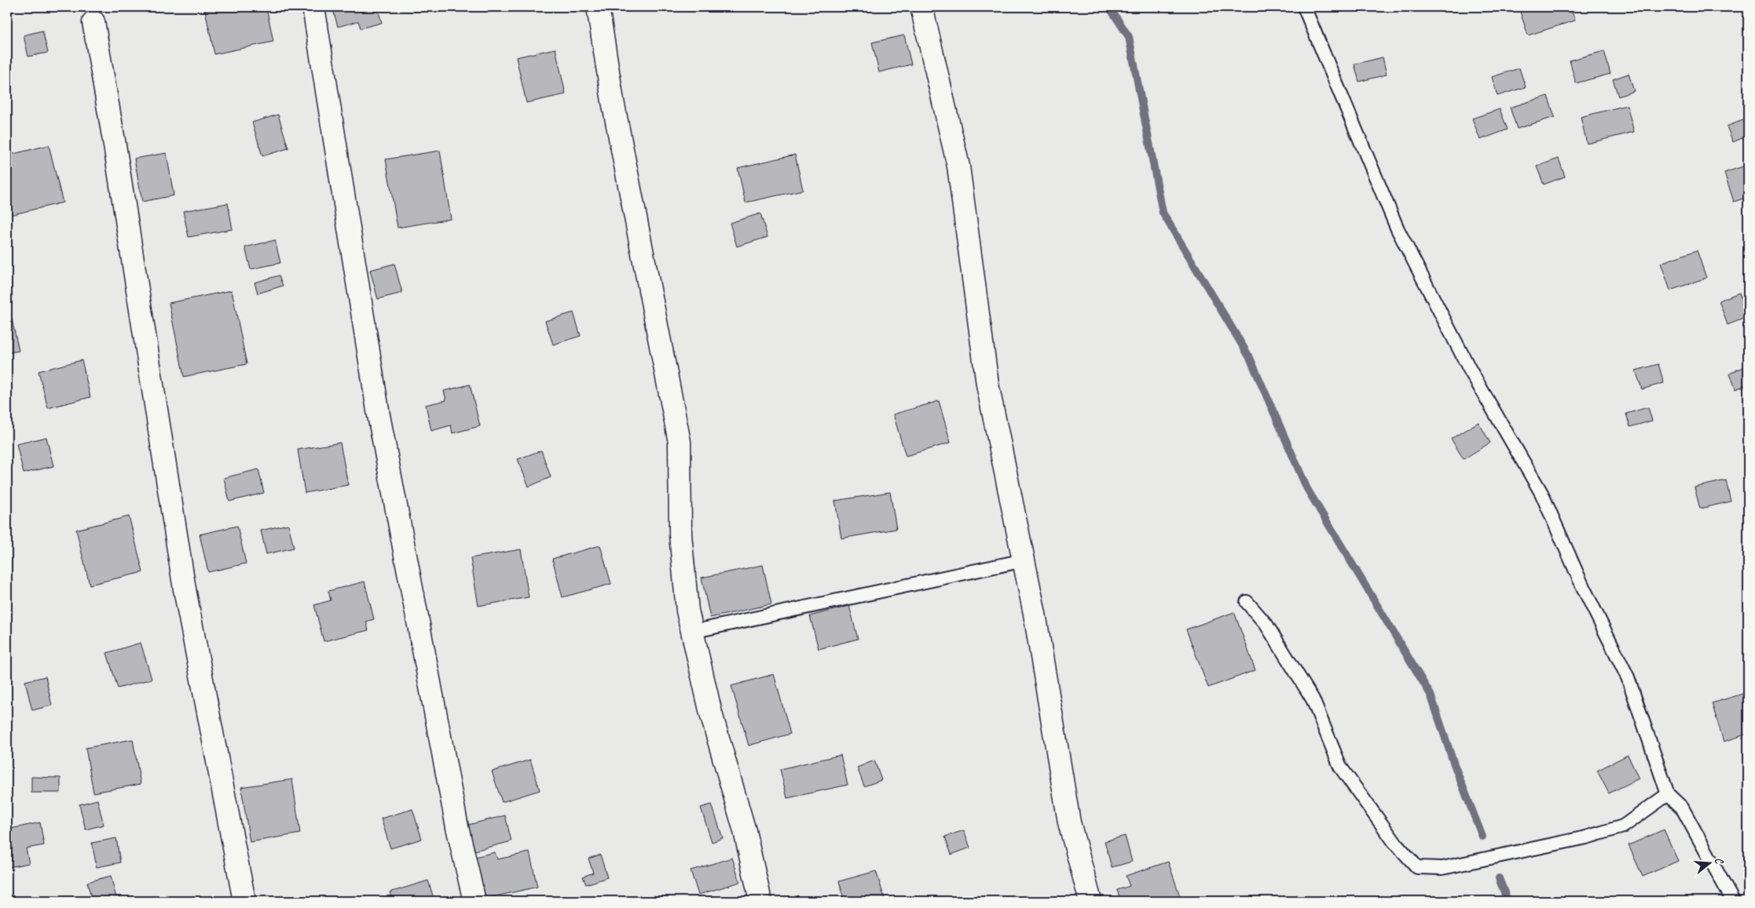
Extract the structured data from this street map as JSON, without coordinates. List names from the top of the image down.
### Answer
{
  "north": "right"
}
